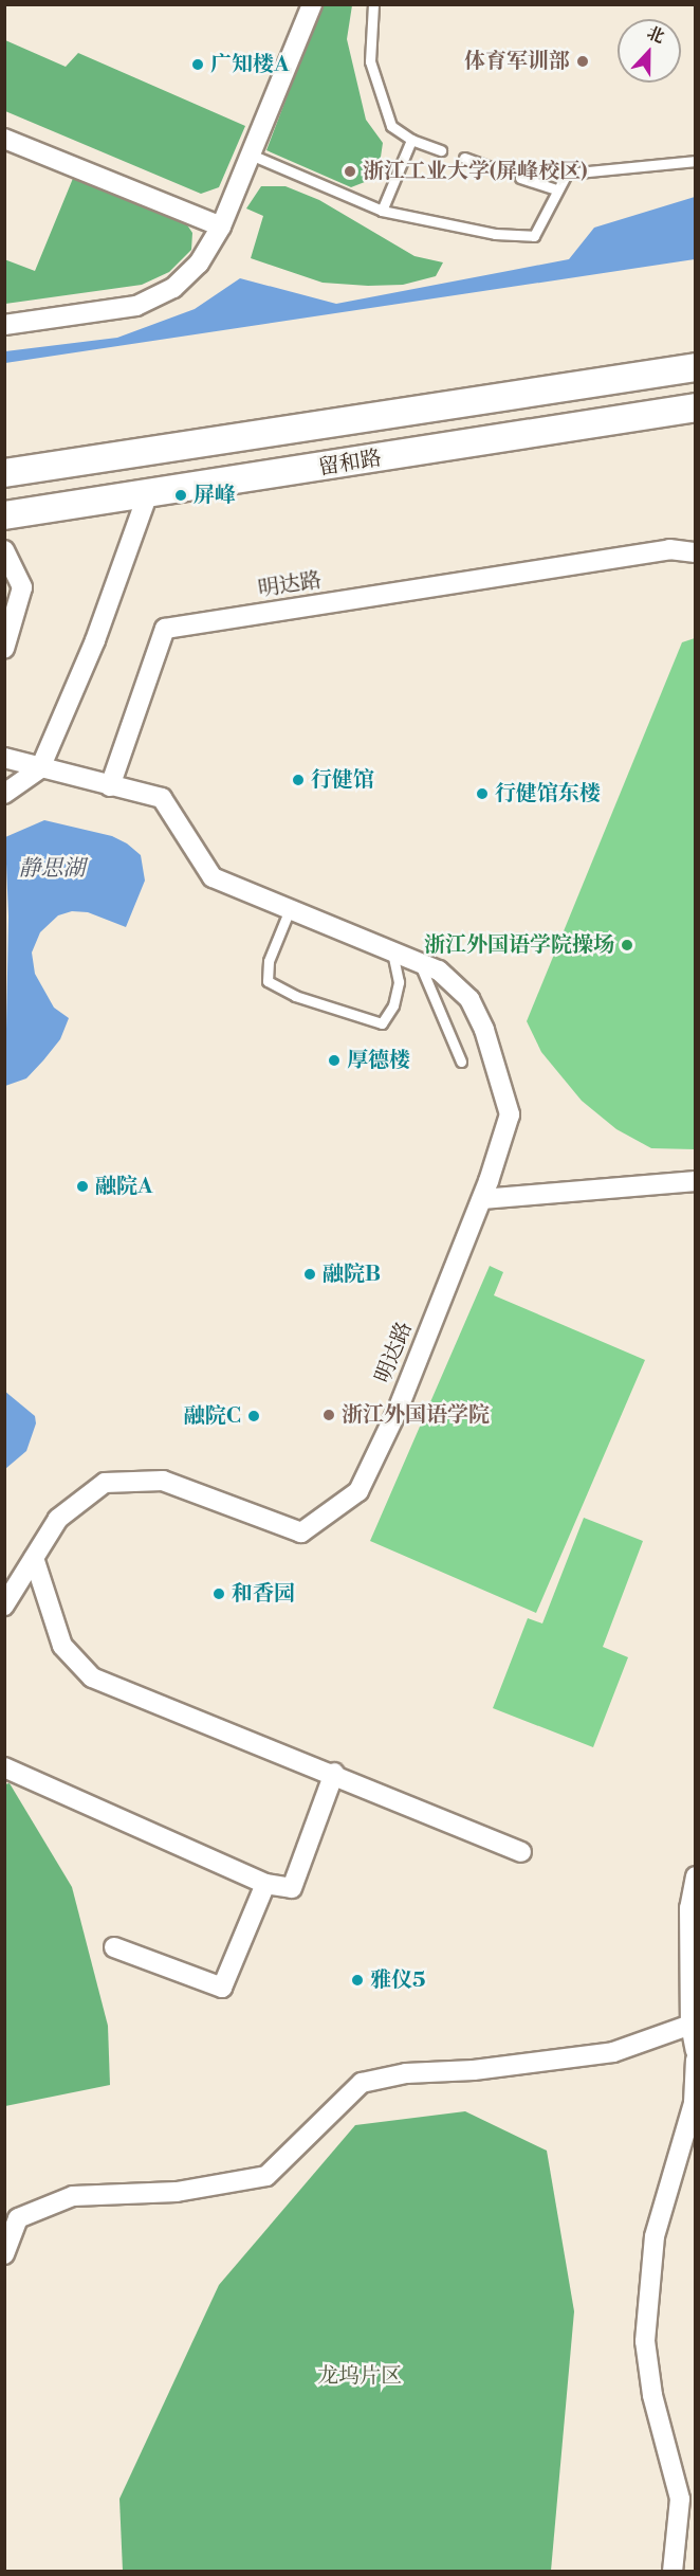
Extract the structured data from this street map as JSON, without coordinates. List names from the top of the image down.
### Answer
{
  "streets": {
    "main road": ["留和路"],
    "street": ["明达路"]
  },
  "water": ["静思湖"],
  "parks": ["龙坞片区"],
  "places": [
    "体育军训部",
    "广知楼A",
    "浙江工业大学(屏峰校区)",
    "屏峰",
    "行健馆",
    "行健馆东楼",
    "浙江外国语学院操场",
    "厚德楼",
    "融院A",
    "融院B",
    "浙江外国语学院",
    "融院C",
    "和香园",
    "雅仪5"
  ],
  "north": "top"
}
